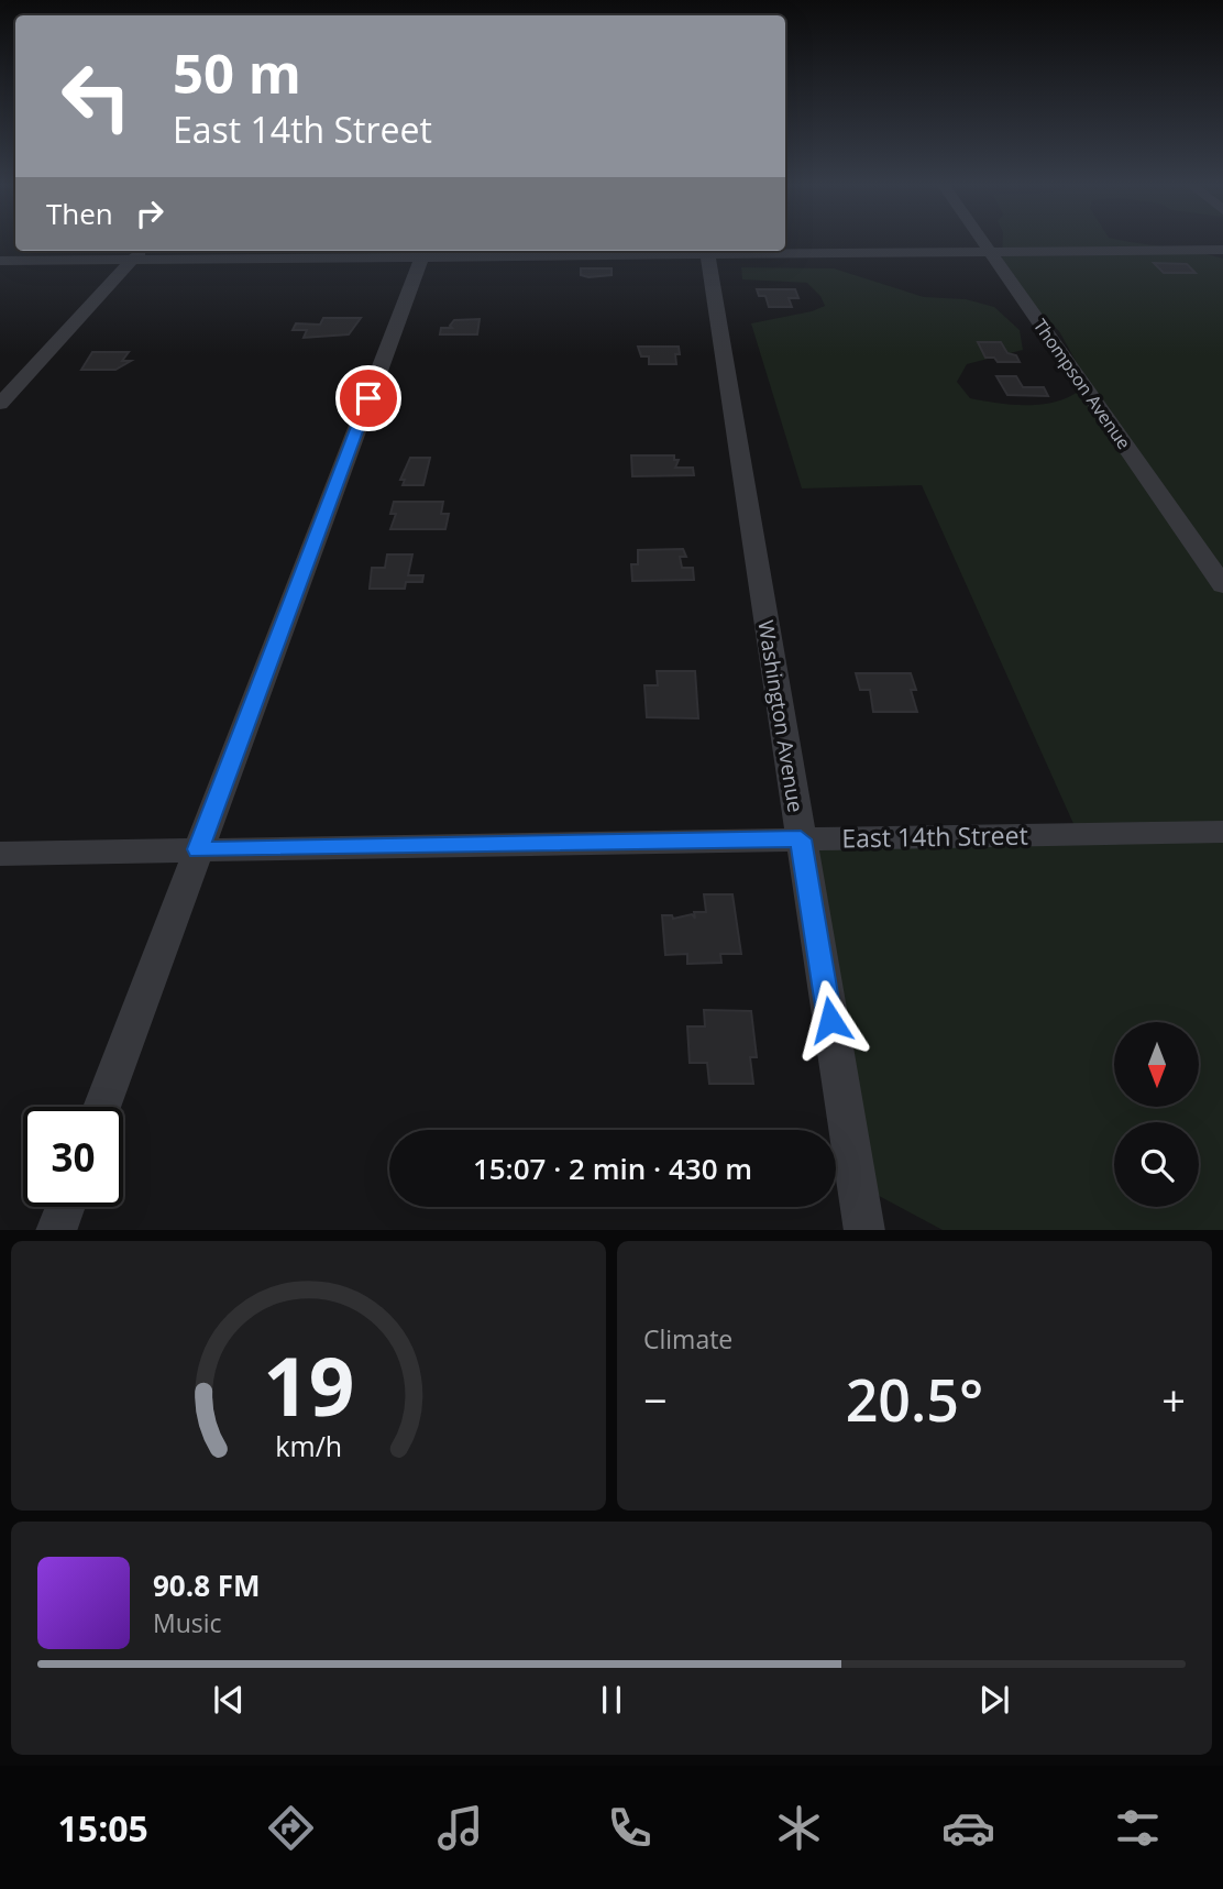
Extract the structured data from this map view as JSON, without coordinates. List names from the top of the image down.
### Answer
{
  "streets": {
    "street": ["Thompson Avenue", "Washington Avenue", "East 14th Street"]
  },
  "crossings": [
    ["Washington Avenue", "East 14th Street"]
  ],
  "north": "bottom",
  "page": {
    "turn": ["50 m", "East 14th Street"],
    "then": "Then",
    "limit": "30",
    "trip": "15:07 · 2 min · 430 m",
    "tile": "Climate",
    "heat": ["−", "20.5°", "+"],
    "song": ["90.8 FM", "Music"],
    "tabs": "15:05",
    "gauge": ["19", "km/h"]
  }
}
